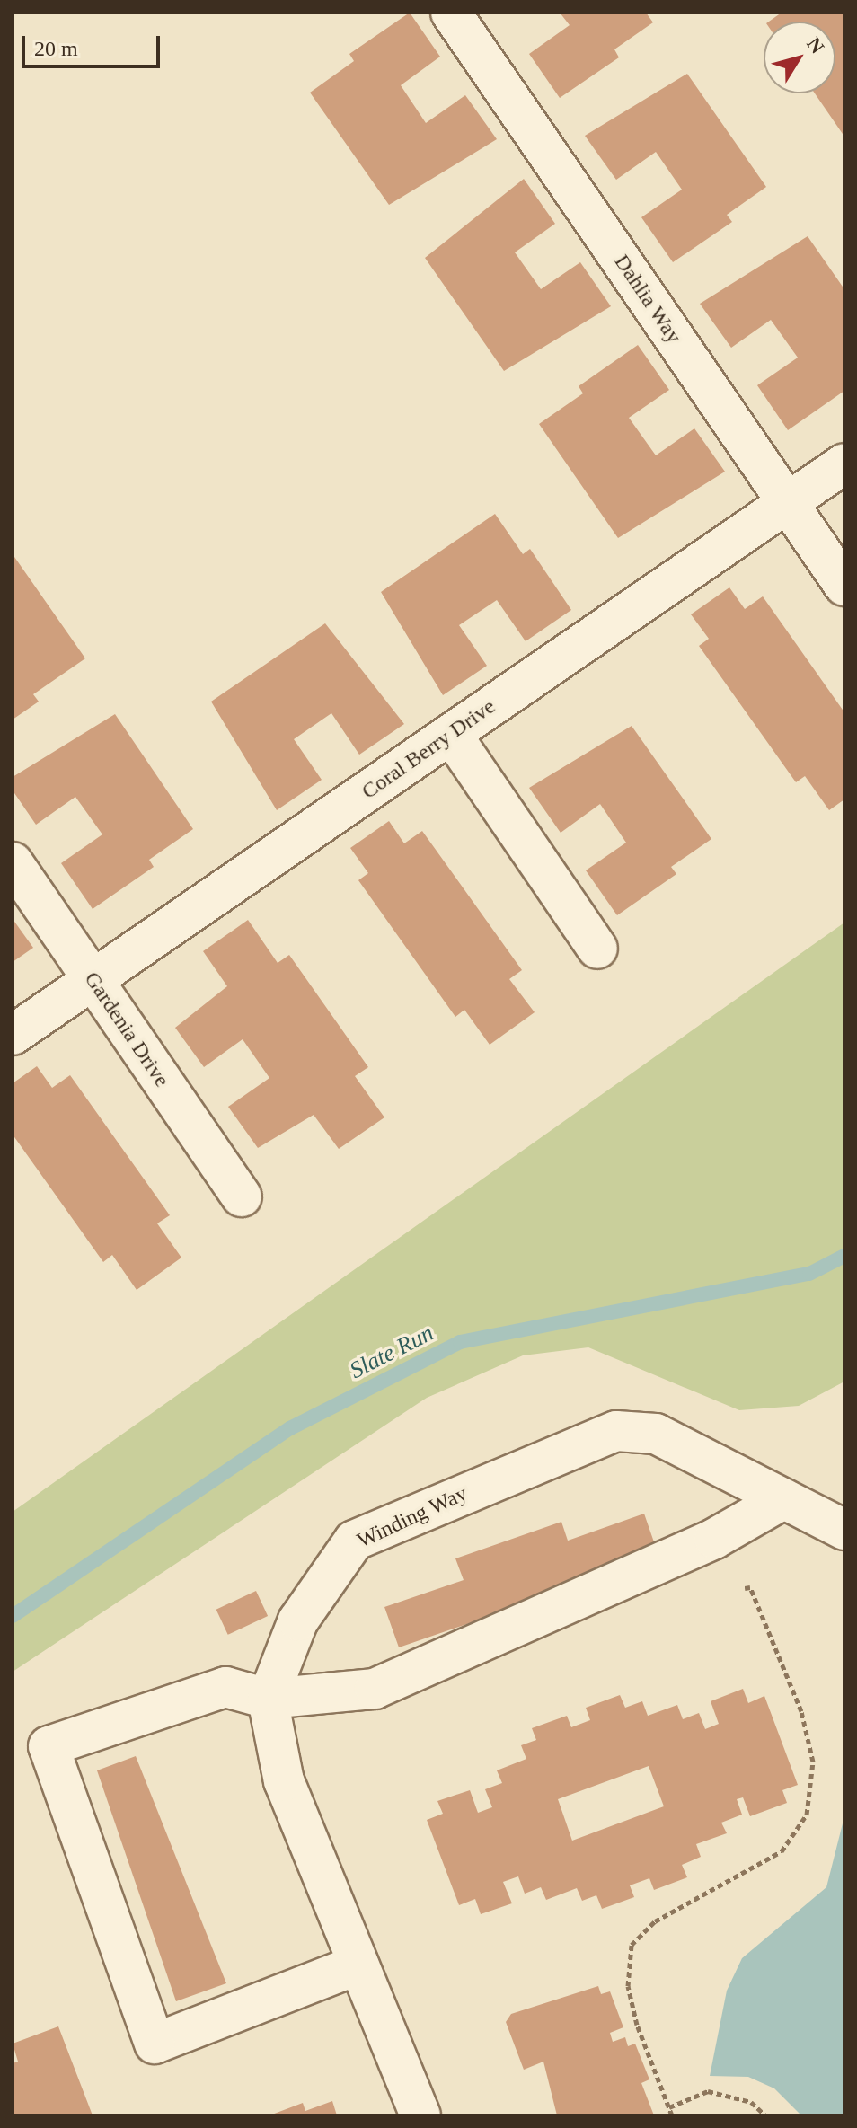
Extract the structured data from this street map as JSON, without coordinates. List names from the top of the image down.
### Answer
{
  "streets": {
    "street": [
      "Dahlia Way",
      "Coral Berry Drive",
      "Gardenia Drive",
      "Winding Way"
    ]
  },
  "crossings": [
    ["Dahlia Way", "Coral Berry Drive"],
    ["Coral Berry Drive", "Gardenia Drive"]
  ],
  "water": ["Slate Run"],
  "scale_bar": "20 m",
  "north": "top right"
}
